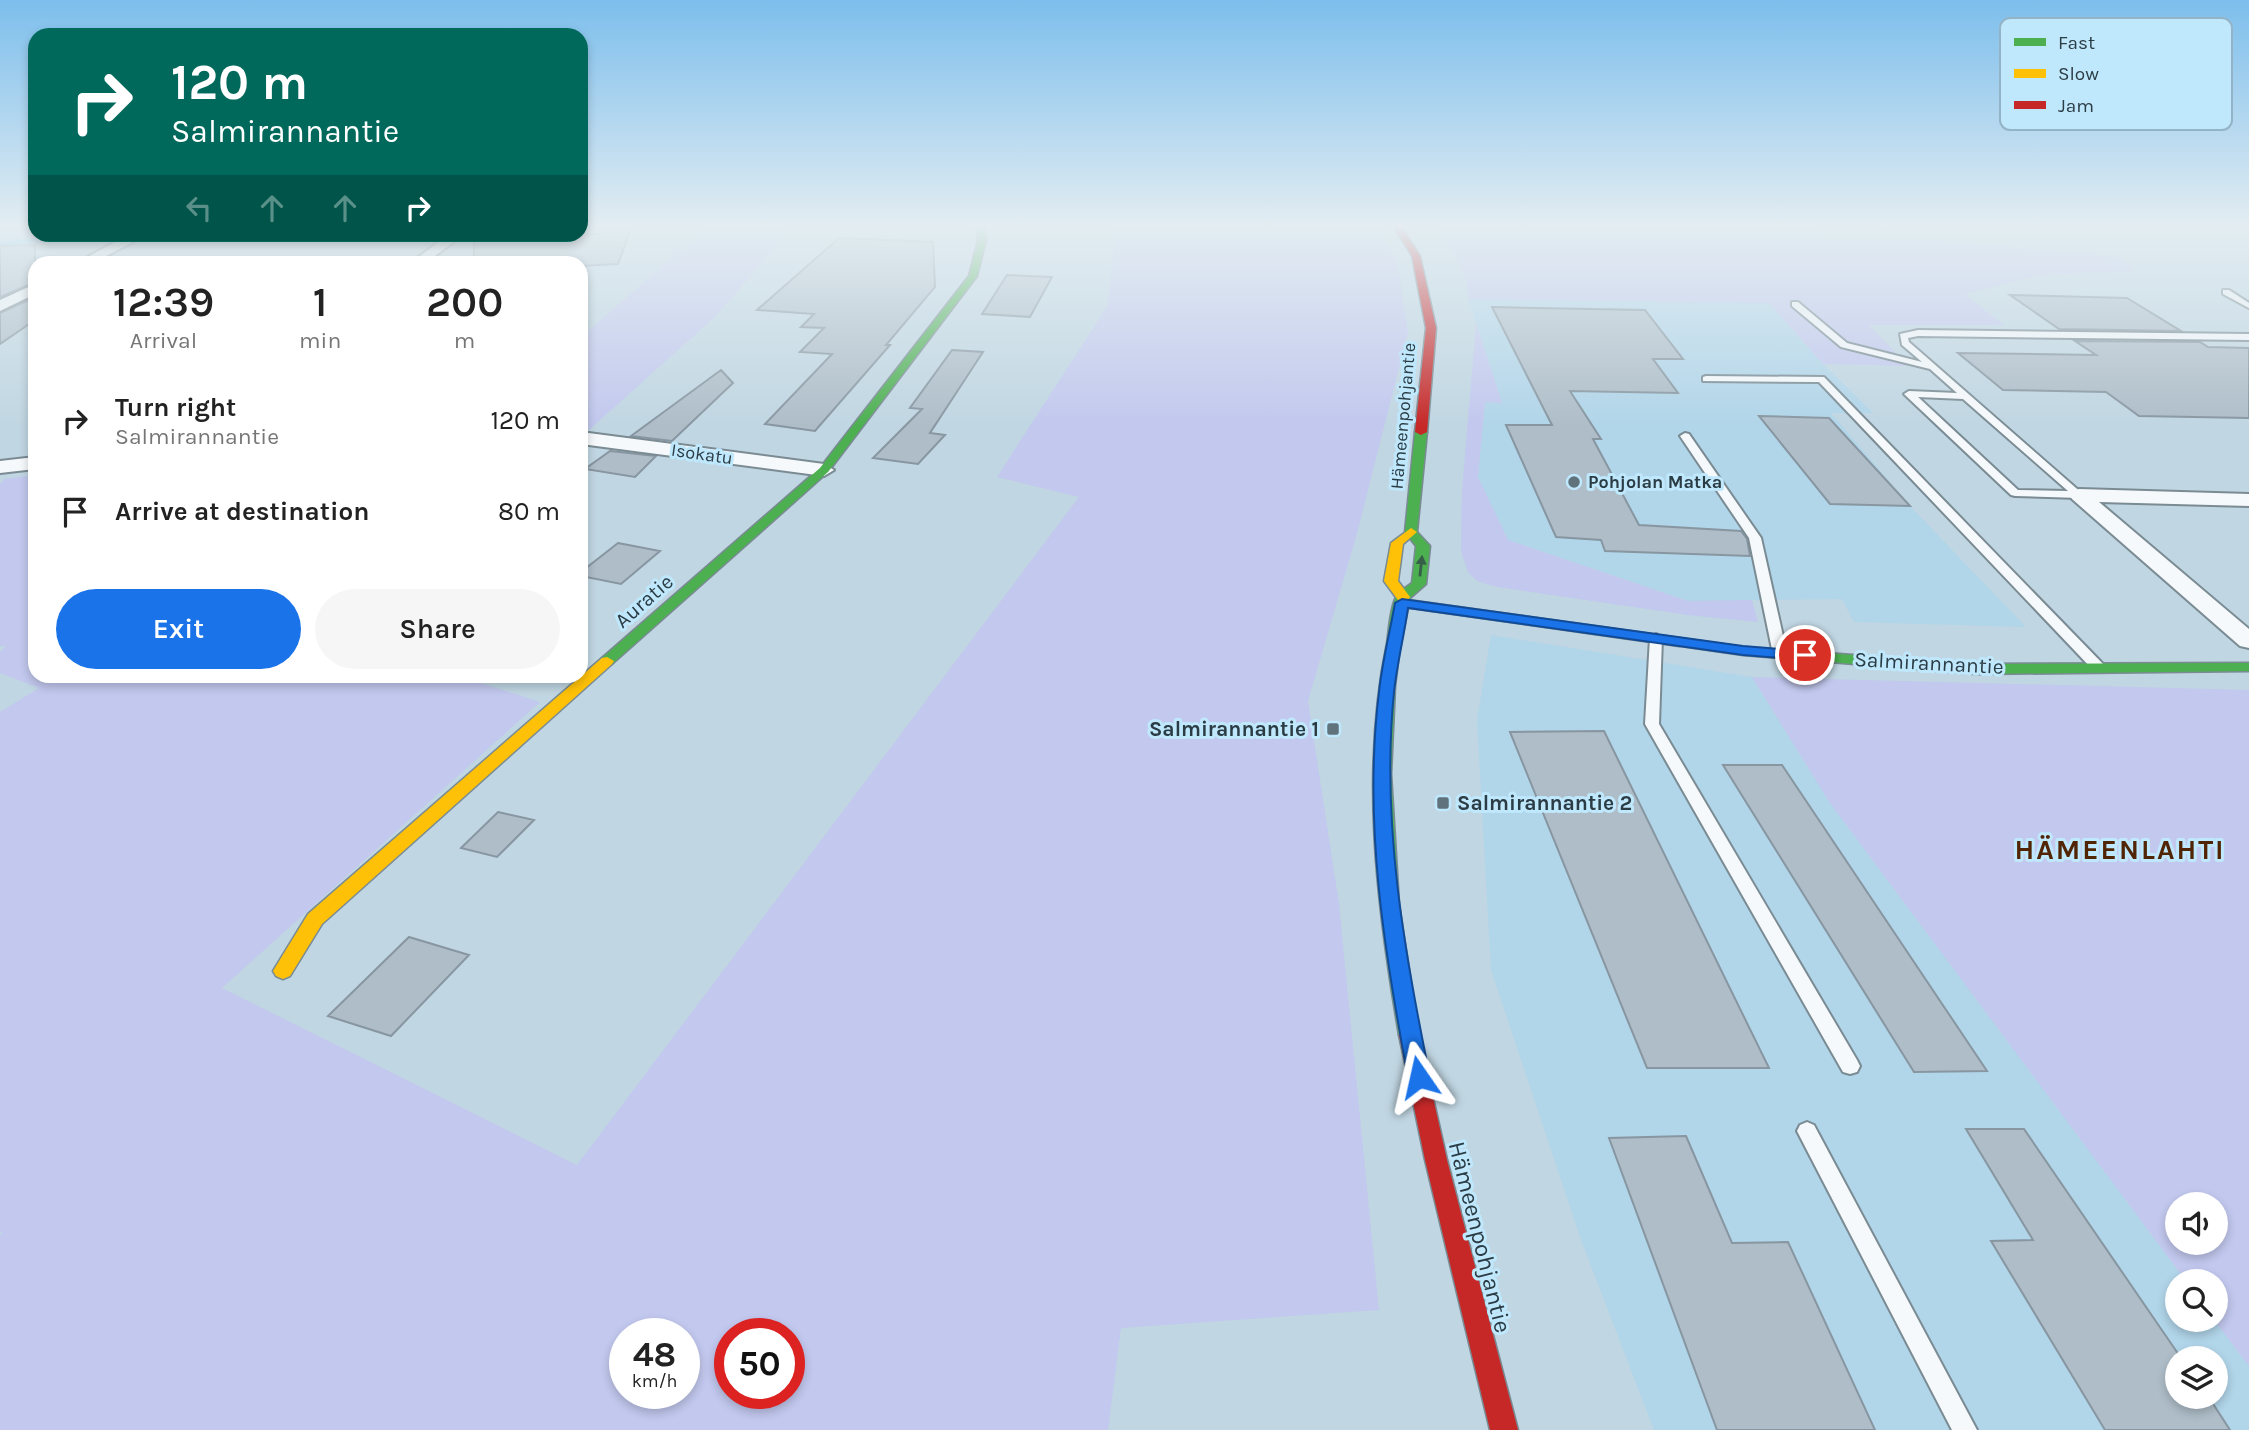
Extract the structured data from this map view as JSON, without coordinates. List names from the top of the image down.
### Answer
{
  "streets": {
    "street": [
      "Hämeenpohjantie",
      "Isokatu",
      "Auratie",
      "Salmirannantie"
    ]
  },
  "crossings": [
    ["Hämeenpohjantie", "Salmirannantie"],
    ["Isokatu", "Auratie"]
  ],
  "districts": ["HÄMEENLAHTI"],
  "places": {
    "other": ["Pohjolan Matka"],
    "transit": ["Salmirannantie 1", "Salmirannantie 2"]
  },
  "legend": ["Fast", "Slow", "Jam"],
  "page": {
    "turn": ["120 m", "Salmirannantie"],
    "eta": [
      "12:39",
      "Arrival",
      "1",
      "min",
      "200",
      "m"
    ],
    "list": [
      {
        "name": "Turn right",
        "note": "Salmirannantie",
        "value": "120 m"
      },
      {
        "name": "Arrive at destination",
        "value": "80 m"
      }
    ],
    "buttons": ["Exit", "Share"],
    "speed": "48 km/h",
    "limit": "50"
  }
}
